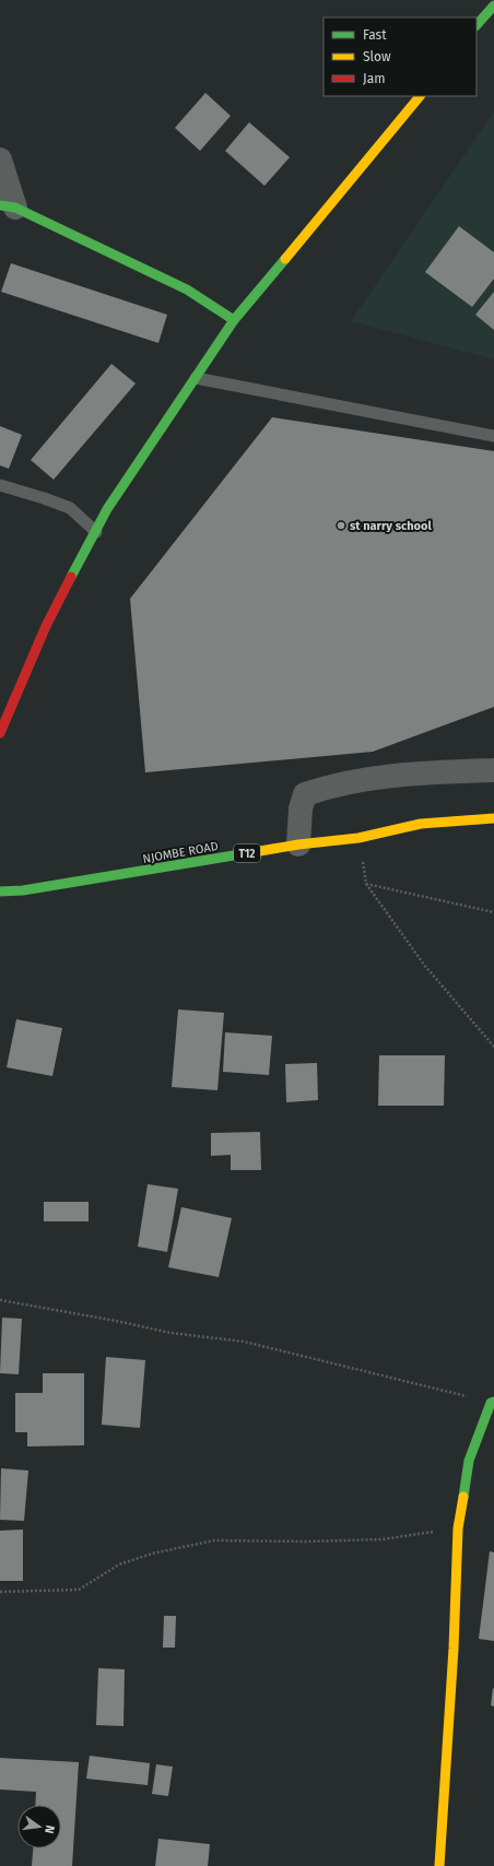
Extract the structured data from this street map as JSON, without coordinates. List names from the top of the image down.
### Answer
{
  "streets": {
    "main road": ["NJOMBE ROAD", "T12"]
  },
  "places": ["st narry school"],
  "legend": ["Fast", "Slow", "Jam"],
  "north": "right"
}
